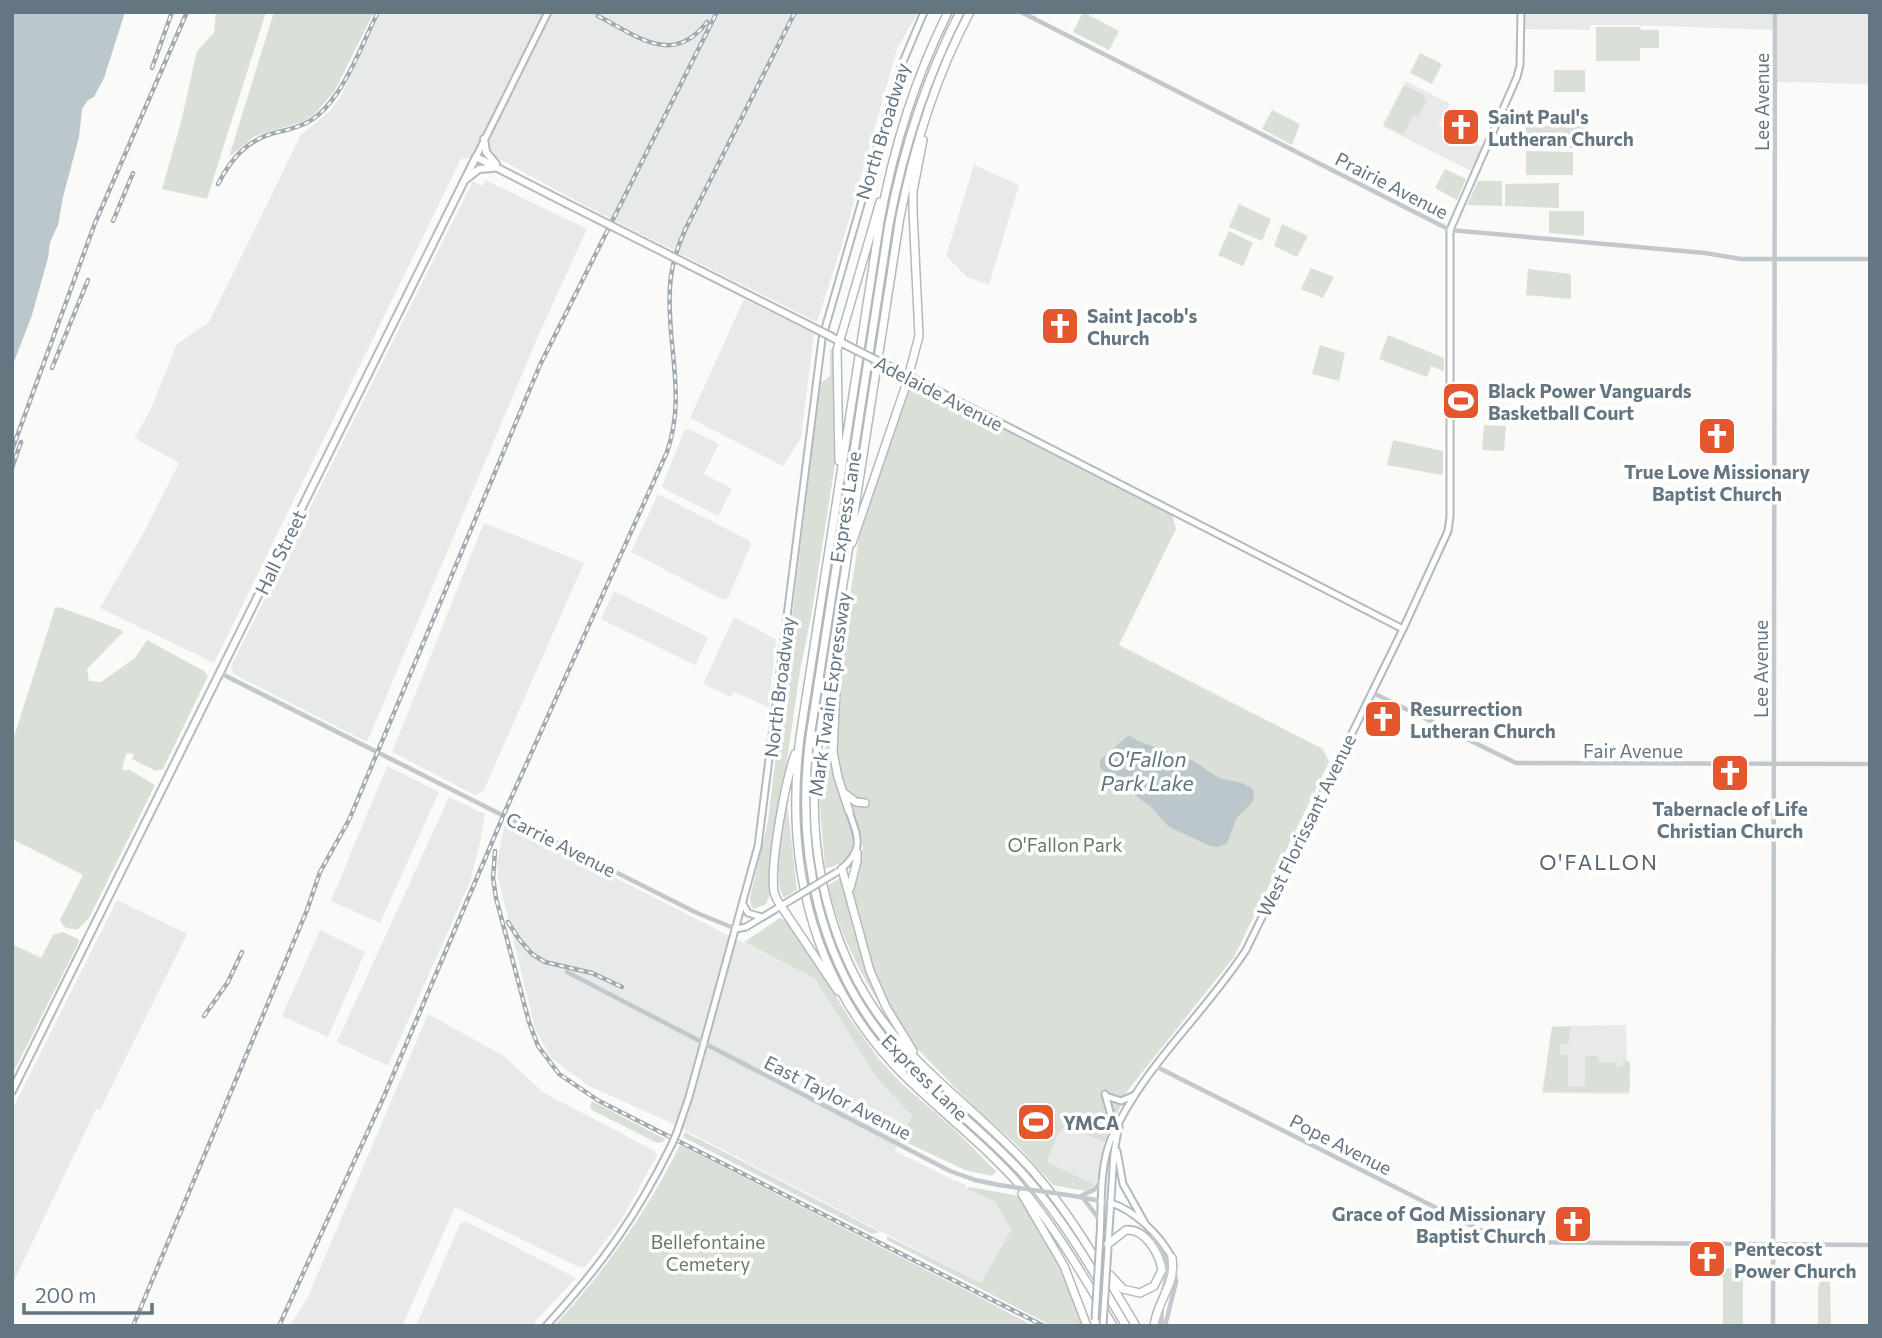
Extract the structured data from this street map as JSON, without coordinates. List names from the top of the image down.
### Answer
{
  "streets": {
    "highway": ["Express Lane", "Mark Twain Expressway"],
    "main road": [
      "North Broadway",
      "Adelaide Avenue",
      "Hall Street",
      "West Florissant Avenue"
    ],
    "street": [
      "Lee Avenue",
      "Prairie Avenue",
      "Fair Avenue",
      "Carrie Avenue",
      "East Taylor Avenue",
      "Pope Avenue"
    ]
  },
  "crossings": [
    ["Lee Avenue", "Prairie Avenue"],
    ["Lee Avenue", "Fair Avenue"],
    ["Lee Avenue", "Pope Avenue"],
    ["North Broadway", "Carrie Avenue"],
    ["North Broadway", "East Taylor Avenue"],
    ["Prairie Avenue", "West Florissant Avenue"],
    ["Adelaide Avenue", "Hall Street"],
    ["Adelaide Avenue", "West Florissant Avenue"],
    ["Hall Street", "Carrie Avenue"],
    ["Fair Avenue", "West Florissant Avenue"],
    ["West Florissant Avenue", "East Taylor Avenue"],
    ["West Florissant Avenue", "Pope Avenue"]
  ],
  "districts": ["O'FALLON"],
  "water": ["O'Fallon Park Lake"],
  "parks": ["O'Fallon Park", "Bellefontaine Cemetery"],
  "places": {
    "church": [
      "Saint Paul's Lutheran Church",
      "Saint Jacob's Church",
      "True Love Missionary Baptist Church",
      "Resurrection Lutheran Church",
      "Tabernacle of Life Christian Church",
      "Grace of God Missionary Baptist Church",
      "Pentecost Power Church"
    ],
    "sports": ["Black Power Vanguards Basketball Court", "YMCA"]
  },
  "scale_bar": "200 m"
}
